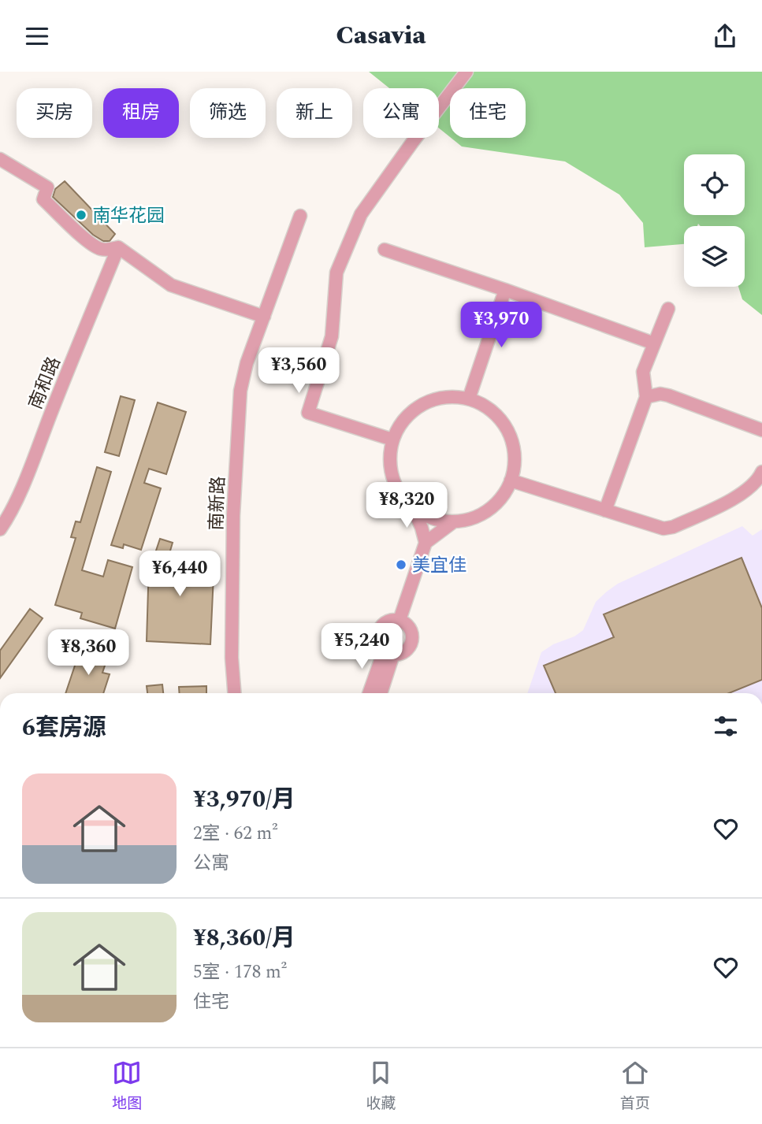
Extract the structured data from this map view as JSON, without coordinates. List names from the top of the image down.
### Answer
{
  "streets": {
    "street": ["南和路", "南新路"]
  },
  "places": ["南华花园", "美宜佳"],
  "page": {
    "header": "Casavia",
    "chip": [
      "买房",
      "租房",
      "筛选",
      "新上",
      "公寓",
      "住宅"
    ],
    "price": [
      "¥3,970",
      "¥3,560",
      "¥8,320",
      "¥6,440",
      "¥5,240",
      "¥8,360"
    ],
    "heading": "6套房源",
    "list": [
      {
        "name": "¥3,970/月",
        "note": "2室 · 62 m² · 公寓"
      },
      {
        "name": "¥8,360/月",
        "note": "5室 · 178 m² · 住宅"
      }
    ],
    "tabs": ["地图", "收藏", "首页"]
  }
}
